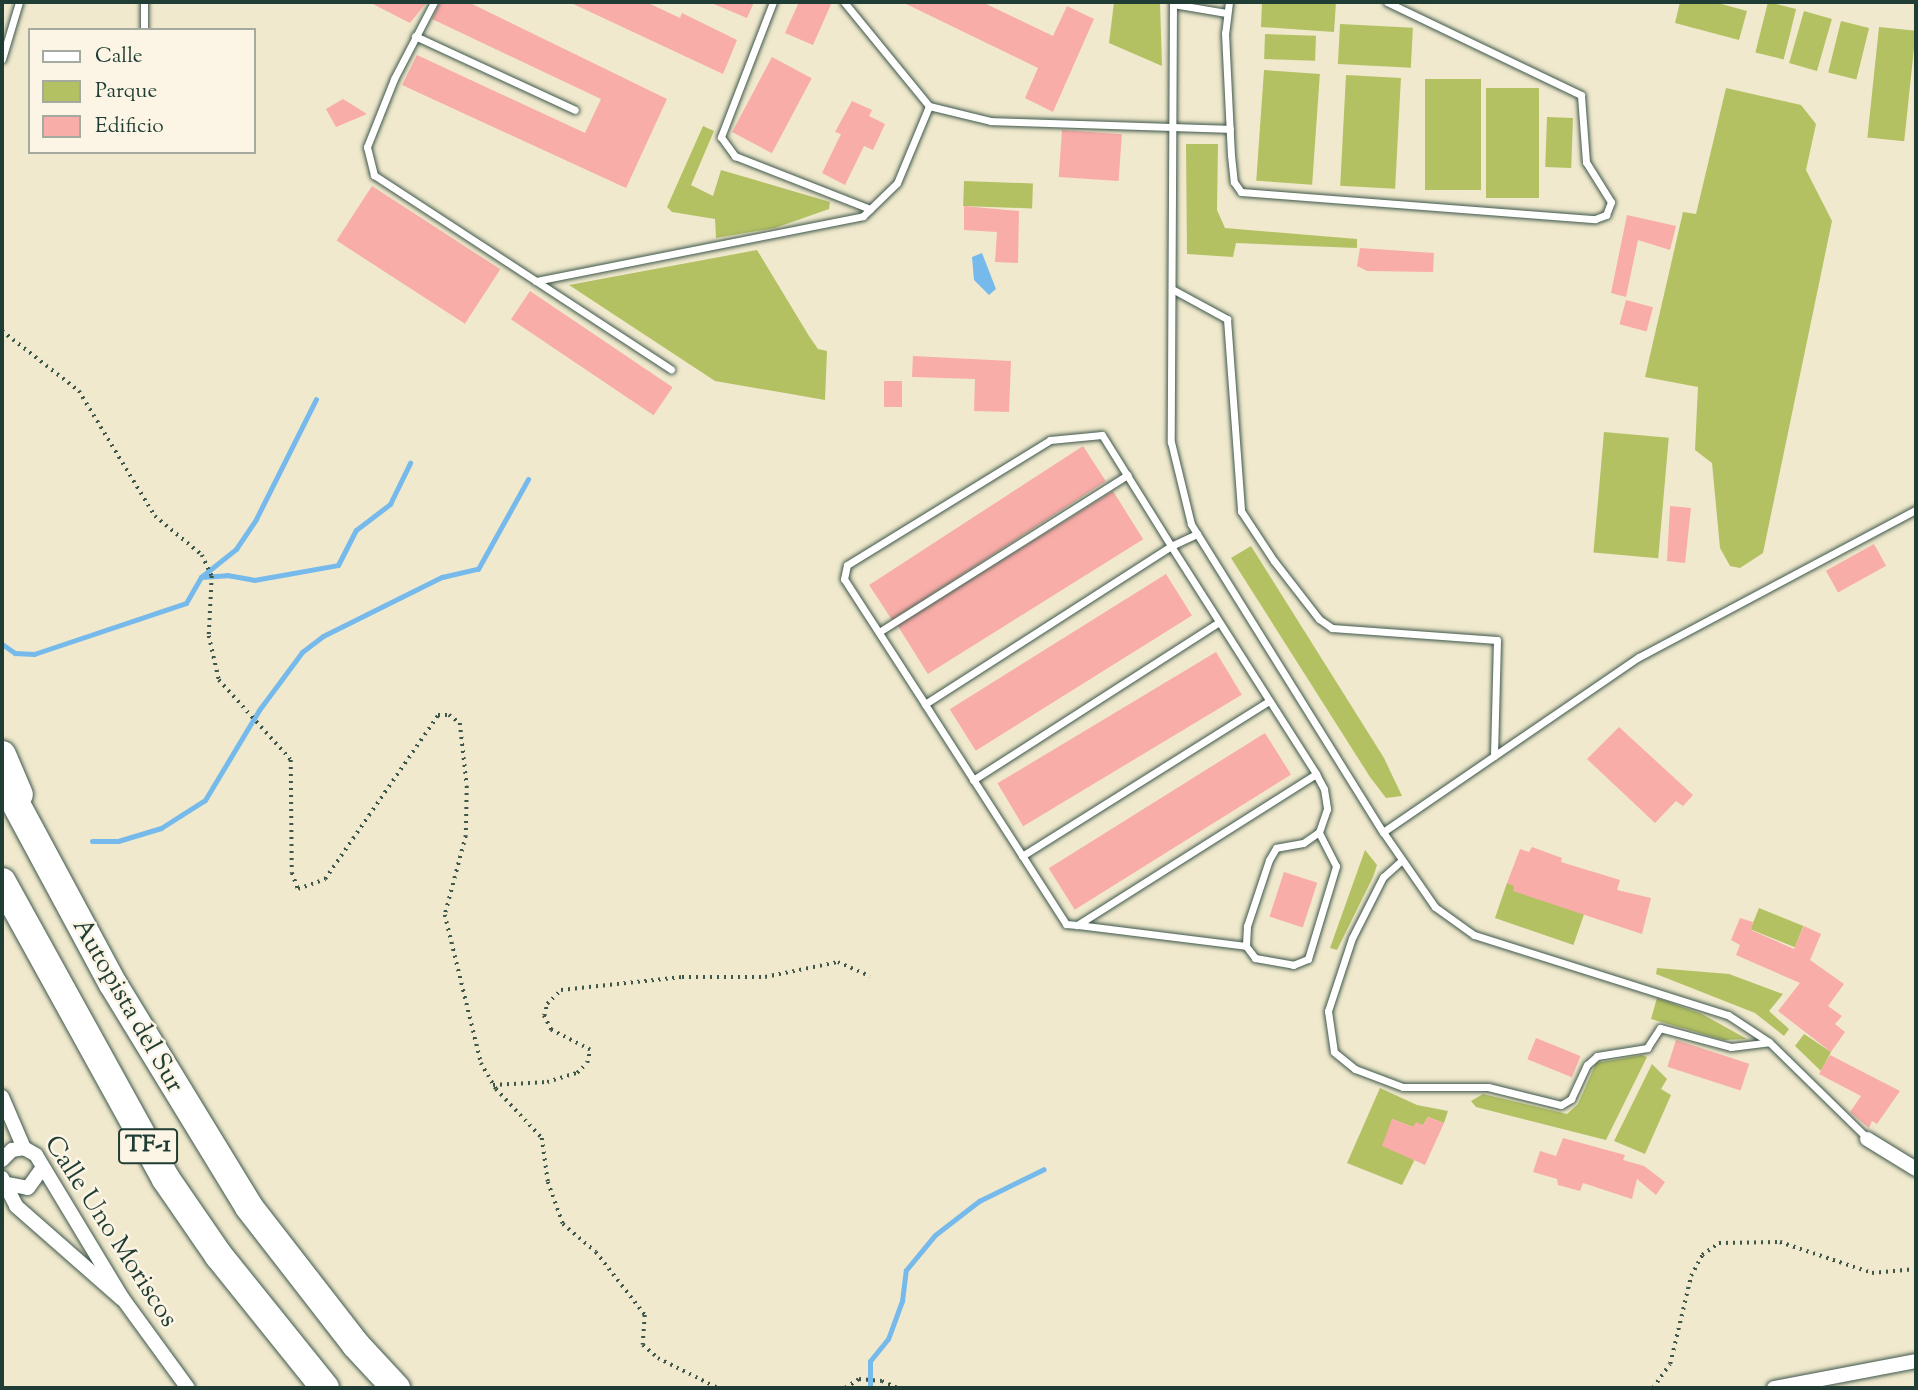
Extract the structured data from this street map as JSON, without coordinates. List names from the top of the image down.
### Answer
{
  "streets": {
    "highway": ["Autopista del Sur", "TF-1"],
    "street": ["Calle Uno Moriscos"]
  },
  "legend": ["Calle", "Parque", "Edificio"]
}
